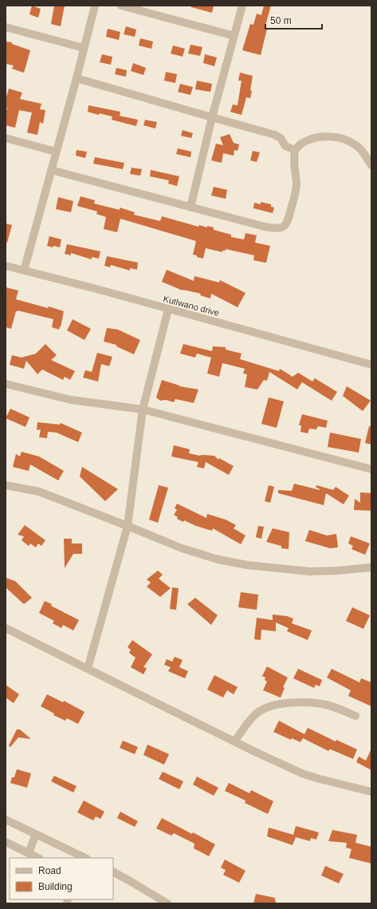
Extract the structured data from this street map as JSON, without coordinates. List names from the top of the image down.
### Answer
{
  "streets": {
    "street": ["Kutlwano drive"]
  },
  "legend": ["Road", "Building"],
  "scale_bar": "50 m"
}
